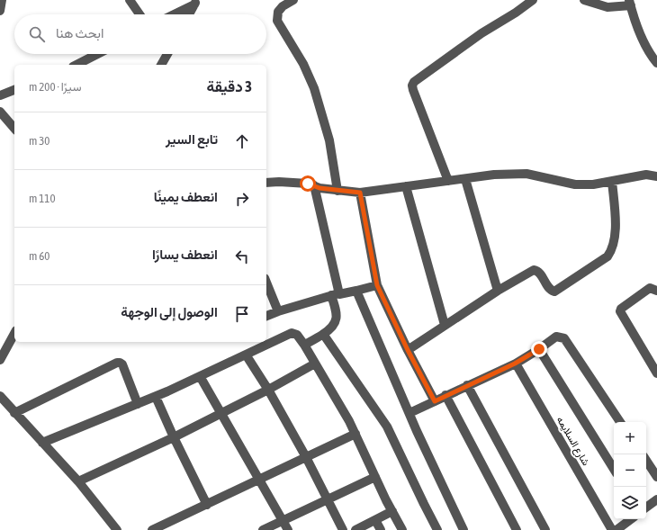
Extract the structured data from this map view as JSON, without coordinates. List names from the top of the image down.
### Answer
{
  "streets": {
    "street": ["شارع السلايمه"]
  },
  "page": {
    "search": "ابحث هنا",
    "heading": ["3 دقيقة", "سيرًا · 200 m"],
    "list": [
      ["تابع السير", "30 m"],
      ["انعطف يمينًا", "110 m"],
      ["انعطف يسارًا", "60 m"],
      "الوصول إلى الوجهة"
    ],
    "map_buttons": ["+", "−"]
  }
}
